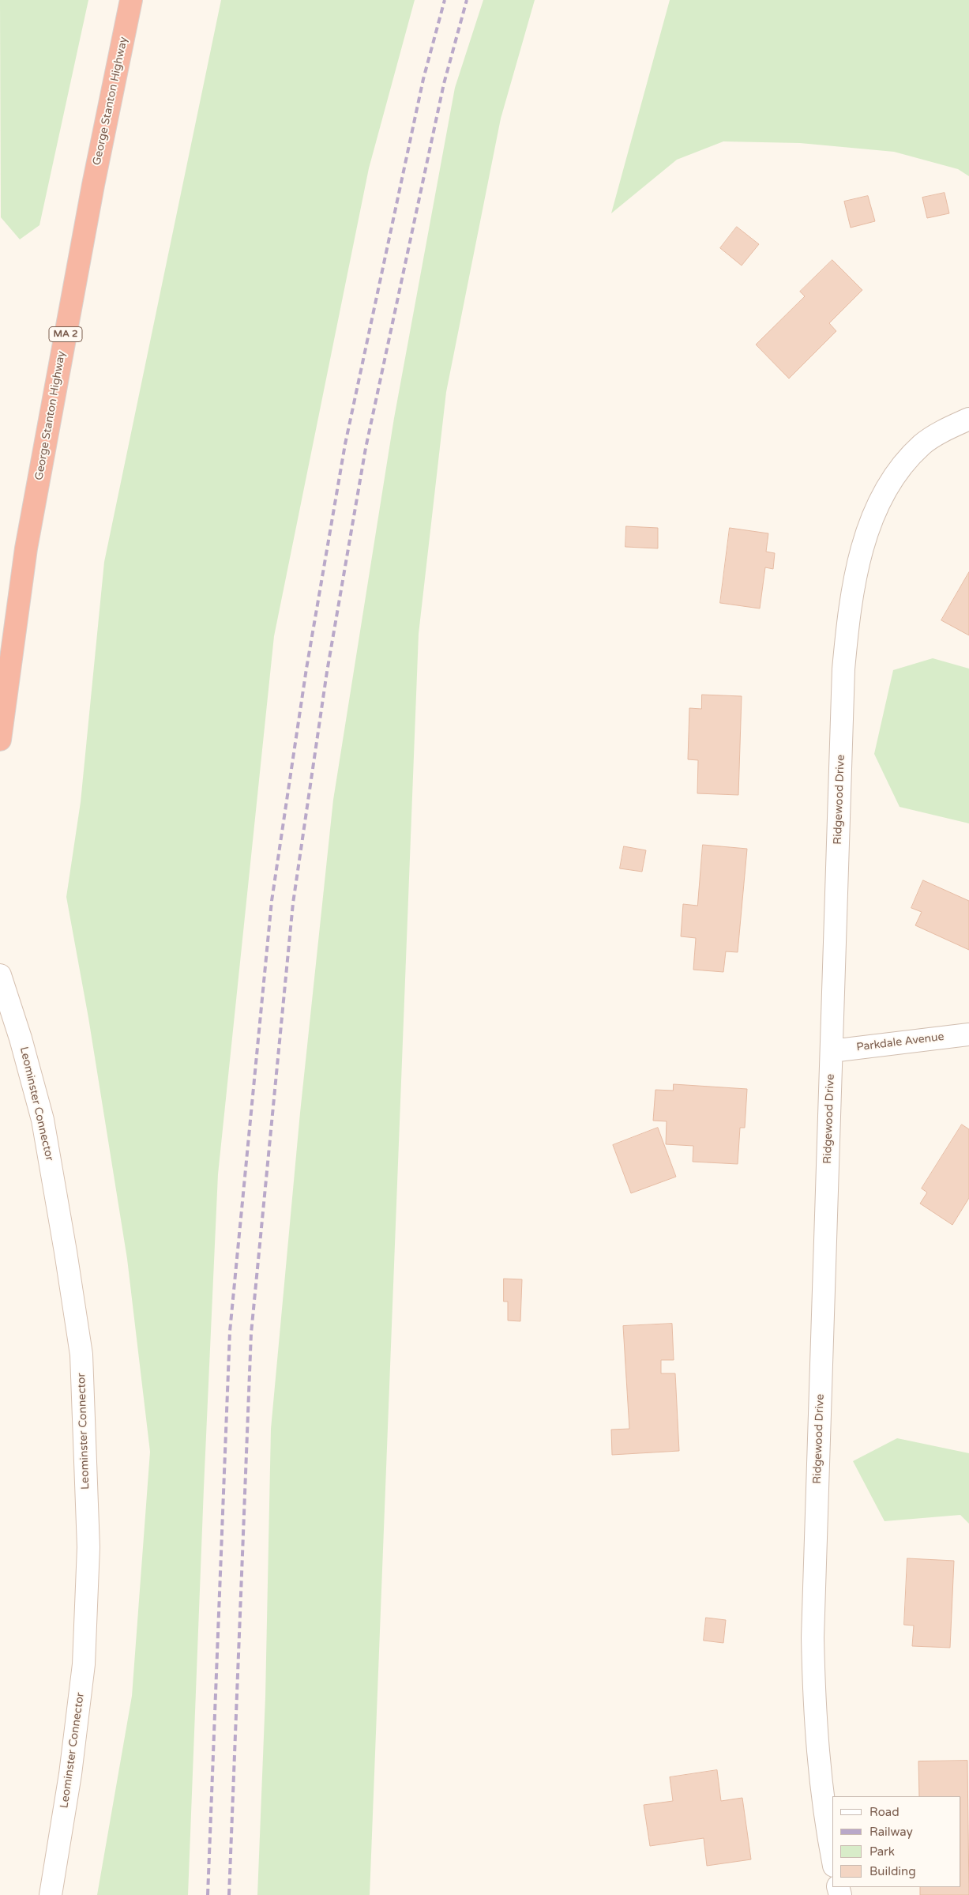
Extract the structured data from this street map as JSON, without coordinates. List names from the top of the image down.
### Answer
{
  "streets": {
    "highway": ["George Stanton Highway", "MA 2"],
    "street": ["Ridgewood Drive", "Parkdale Avenue", "Leominster Connector"]
  },
  "crossings": [
    ["Ridgewood Drive", "Parkdale Avenue"]
  ],
  "legend": [
    "Road",
    "Railway",
    "Park",
    "Building"
  ]
}
